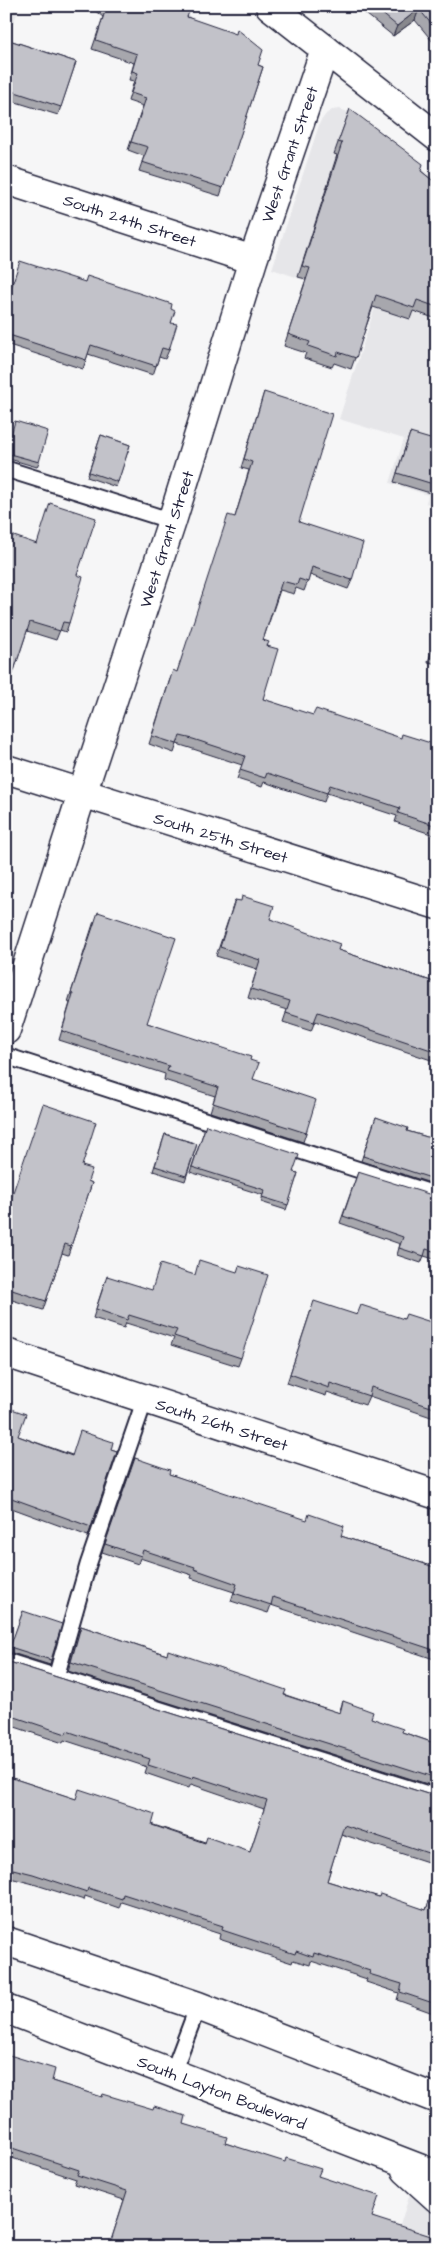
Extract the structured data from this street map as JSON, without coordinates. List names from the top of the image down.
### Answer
{
  "streets": {
    "street": [
      "West Grant Street",
      "South 24th Street",
      "South 25th Street",
      "South 26th Street",
      "South Layton Boulevard"
    ]
  },
  "crossings": [
    ["West Grant Street", "South 24th Street"],
    ["West Grant Street", "South 25th Street"]
  ]
}
